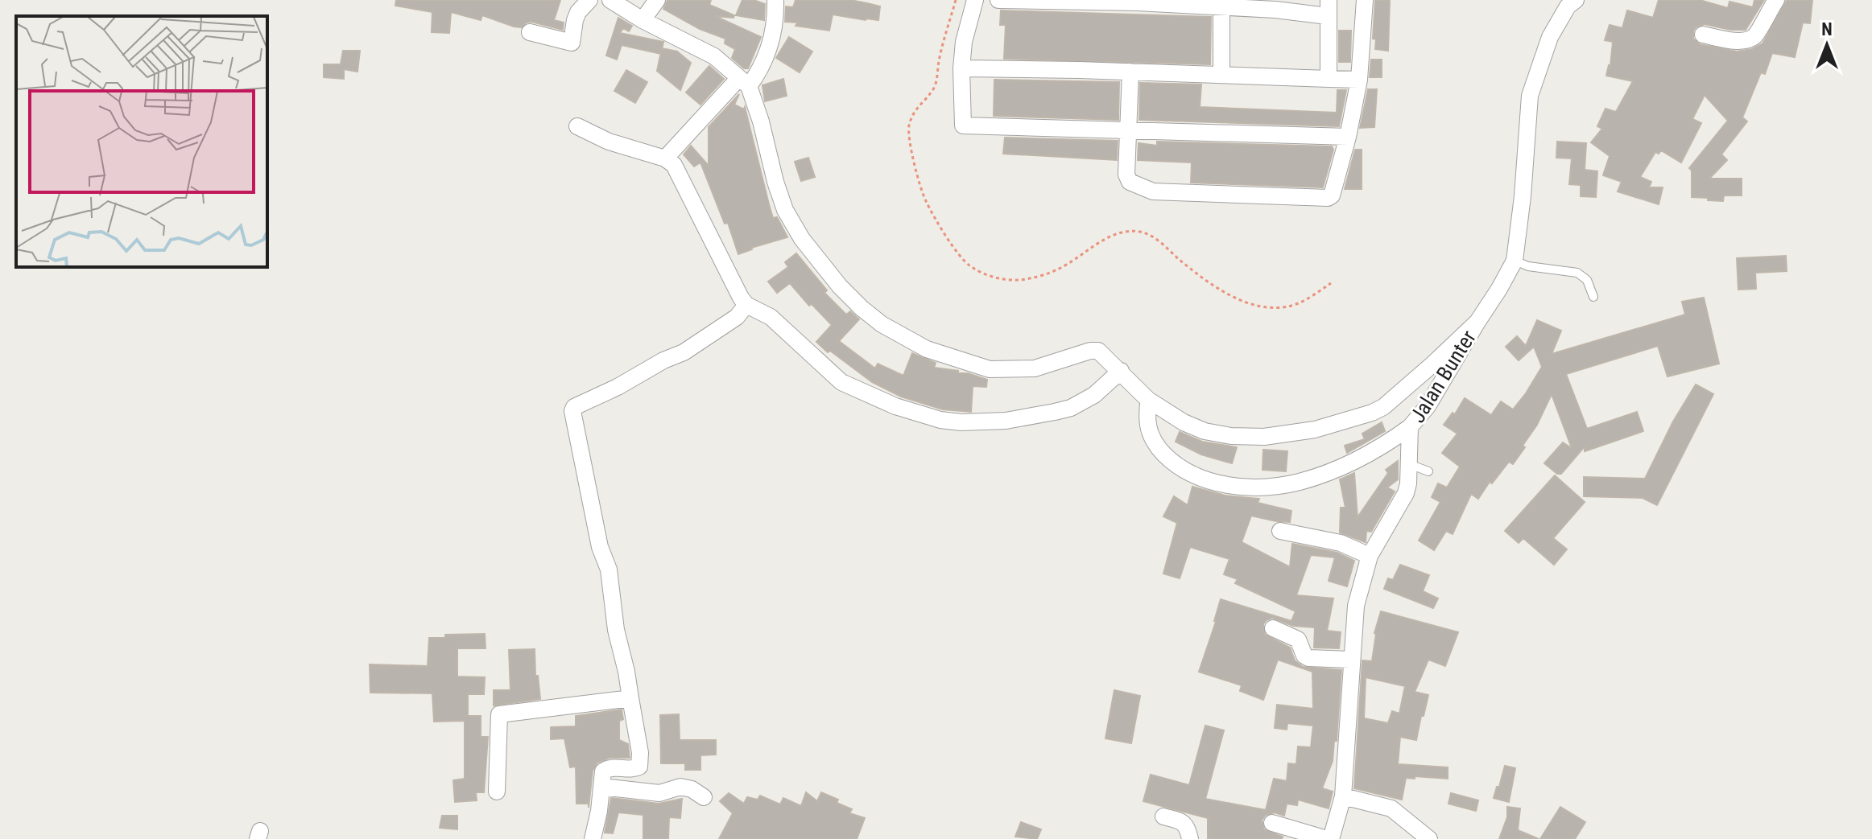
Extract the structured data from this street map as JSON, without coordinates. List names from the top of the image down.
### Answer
{
  "streets": {
    "street": ["Jalan Bunter"]
  },
  "north": "top"
}
